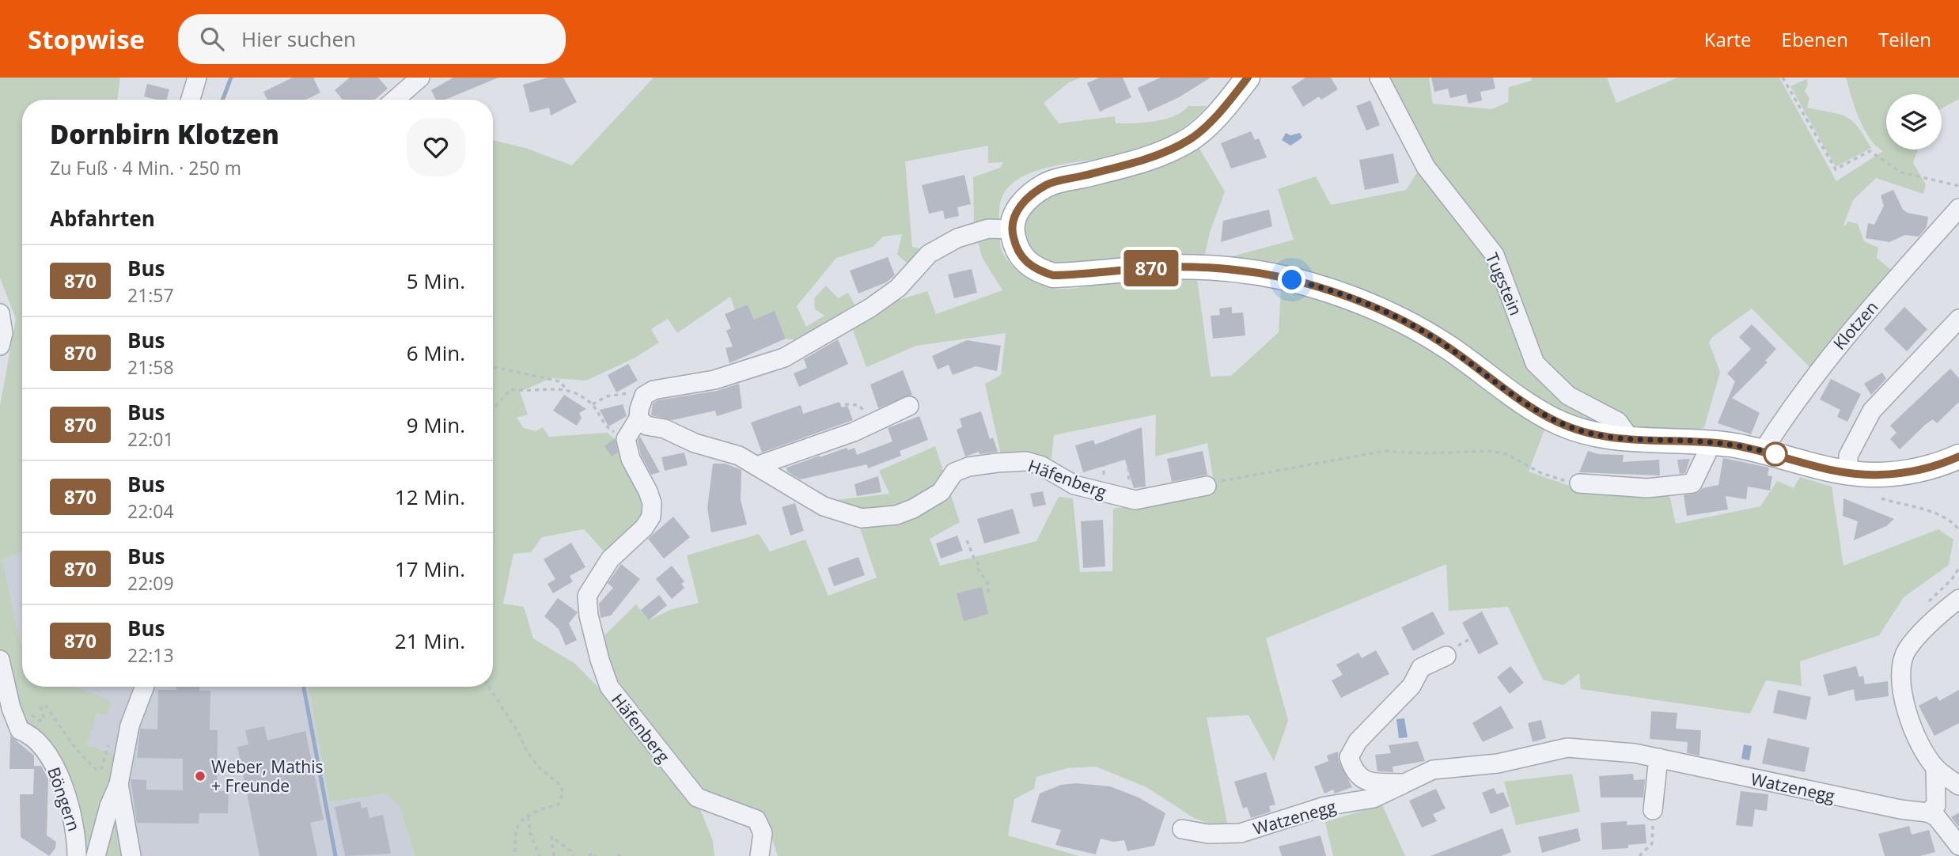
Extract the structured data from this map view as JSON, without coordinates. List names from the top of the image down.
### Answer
{
  "streets": {
    "street": [
      "Tugstein",
      "Klotzen",
      "Häfenberg",
      "Watzenegg",
      "Böngern"
    ]
  },
  "places": ["Weber, Mathis + Freunde"],
  "lines": ["bus line 870"],
  "page": {
    "header": "Stopwise",
    "search": "Hier suchen",
    "nav": ["Karte", "Ebenen", "Teilen"],
    "on_map": "870",
    "heading": [
      ["Dornbirn Klotzen", "Zu Fuß · 4 Min. · 250 m"],
      "Abfahrten"
    ],
    "list": [
      {
        "mark": "870",
        "name": "Bus",
        "note": "21:57",
        "value": "5 Min."
      },
      {
        "mark": "870",
        "name": "Bus",
        "note": "21:58",
        "value": "6 Min."
      },
      {
        "mark": "870",
        "name": "Bus",
        "note": "22:01",
        "value": "9 Min."
      },
      {
        "mark": "870",
        "name": "Bus",
        "note": "22:04",
        "value": "12 Min."
      },
      {
        "mark": "870",
        "name": "Bus",
        "note": "22:09",
        "value": "17 Min."
      },
      {
        "mark": "870",
        "name": "Bus",
        "note": "22:13",
        "value": "21 Min."
      }
    ]
  }
}
